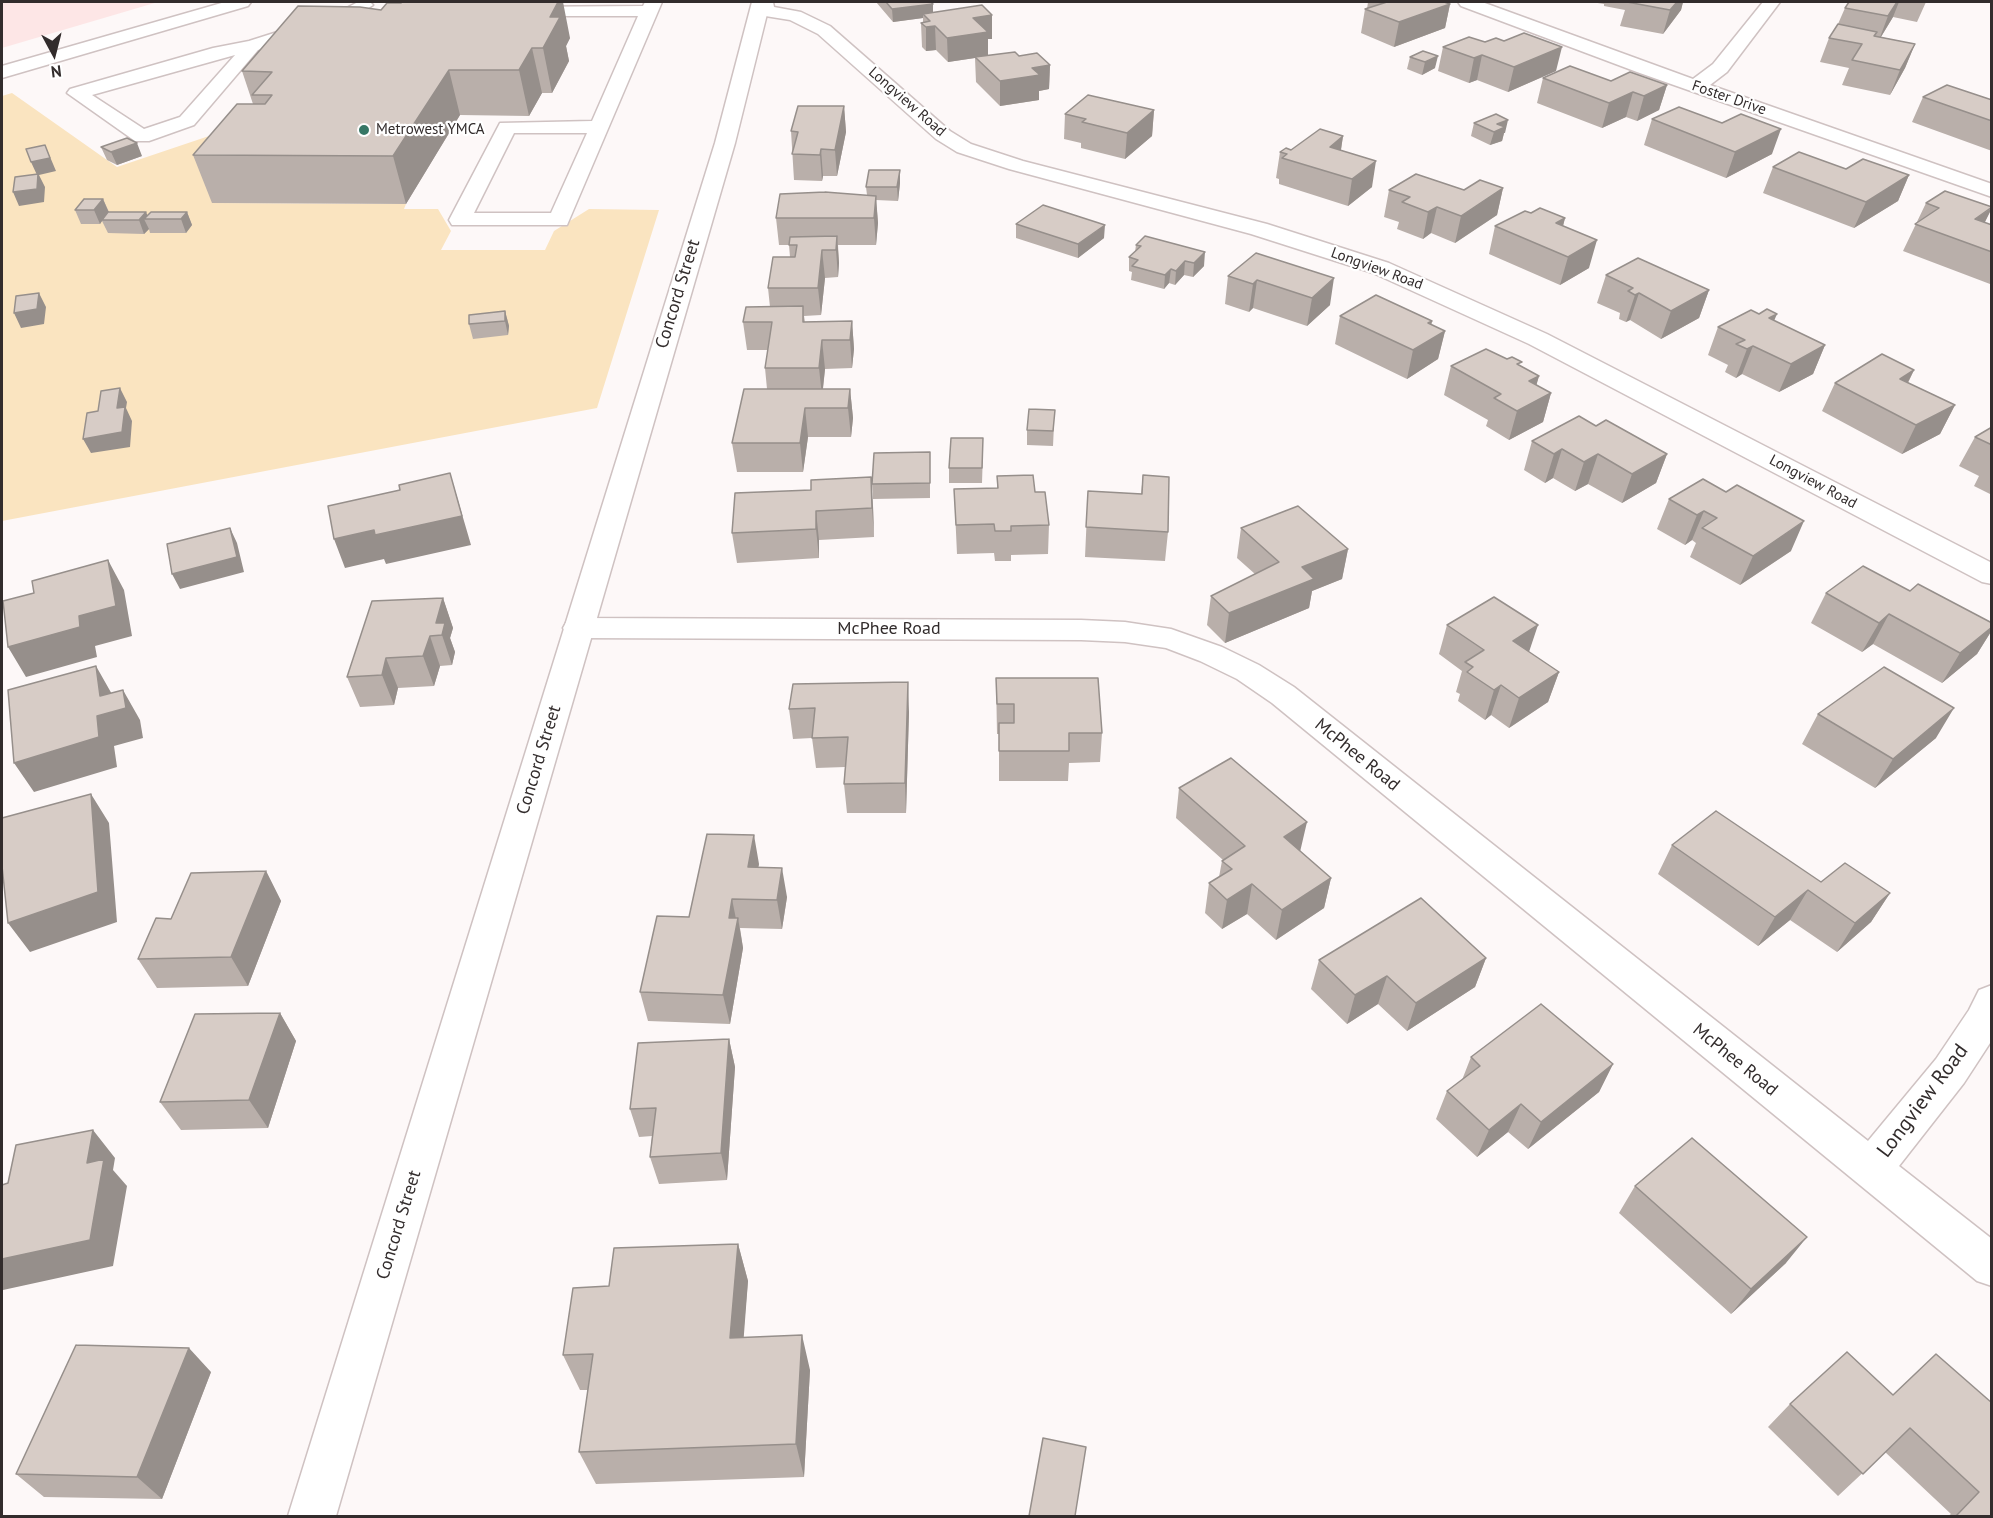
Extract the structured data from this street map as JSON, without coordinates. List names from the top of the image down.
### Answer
{
  "streets": {
    "street": [
      "Foster Drive",
      "Longview Road",
      "Concord Street",
      "McPhee Road"
    ]
  },
  "crossings": [
    ["Longview Road", "Concord Street"],
    ["Longview Road", "McPhee Road"],
    ["Concord Street", "McPhee Road"]
  ],
  "places": ["Metrowest YMCA"],
  "north": "bottom"
}
